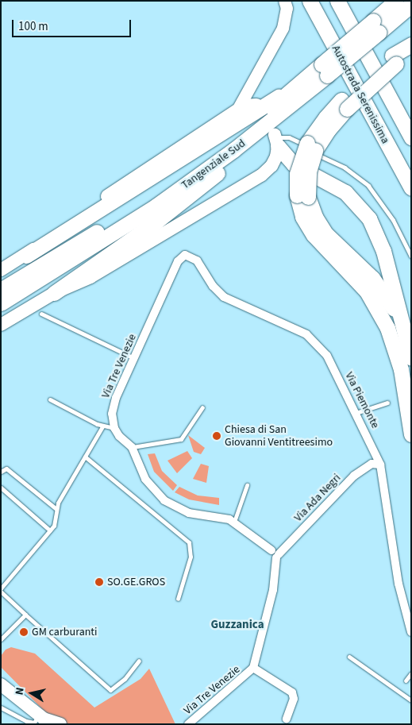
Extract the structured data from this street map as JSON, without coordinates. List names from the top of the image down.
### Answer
{
  "streets": {
    "highway": ["Autostrada Serenissima", "Tangenziale Sud"],
    "street": ["Via Tre Venezie", "Via Piemonte", "Via Ada Negri"]
  },
  "crossings": [
    ["Via Tre Venezie", "Via Piemonte"],
    ["Via Tre Venezie", "Via Ada Negri"],
    ["Via Piemonte", "Via Ada Negri"]
  ],
  "districts": ["Guzzanica"],
  "places": ["Chiesa di San Giovanni Ventitreesimo", "SO.GE.GROS", "GM carburanti"],
  "scale_bar": "100 m",
  "north": "left"
}
